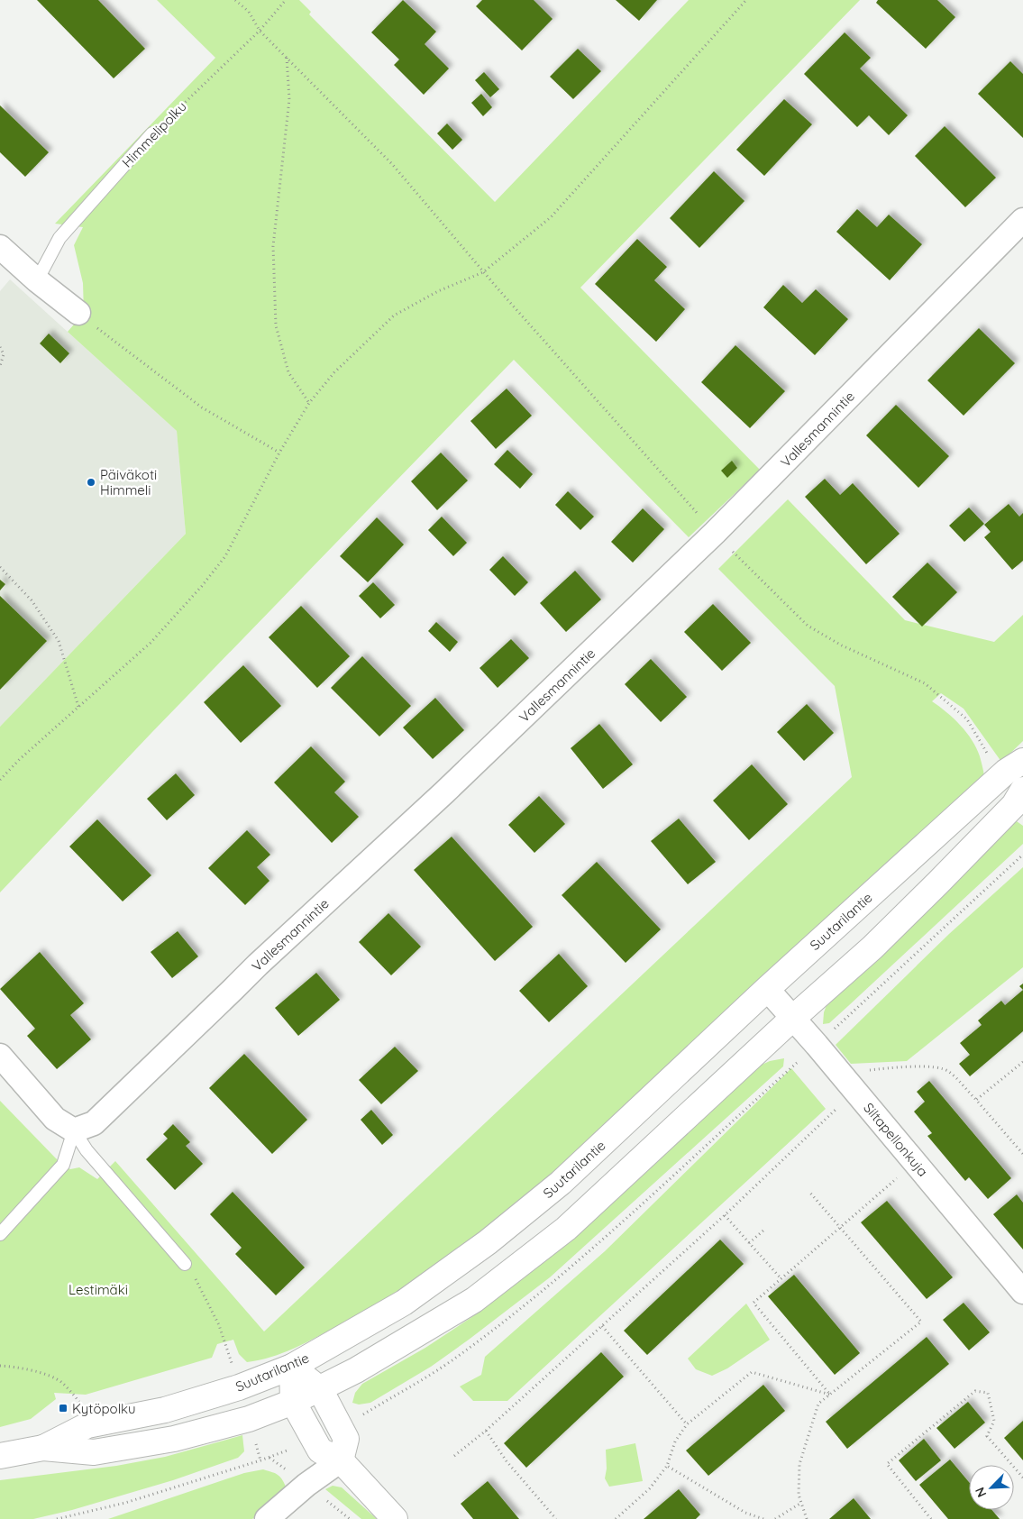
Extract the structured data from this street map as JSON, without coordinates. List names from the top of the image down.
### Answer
{
  "streets": {
    "main road": ["Suutarilantie"],
    "street": ["Vallesmannintie", "Siltapellonkuja"],
    "lane": ["Himmelipolku"]
  },
  "crossings": [
    ["Suutarilantie", "Siltapellonkuja"]
  ],
  "parks": ["Lestimäki"],
  "places": {
    "other": ["Päiväkoti Himmeli"],
    "transit": ["Kytöpolku"]
  },
  "north": "bottom left"
}
